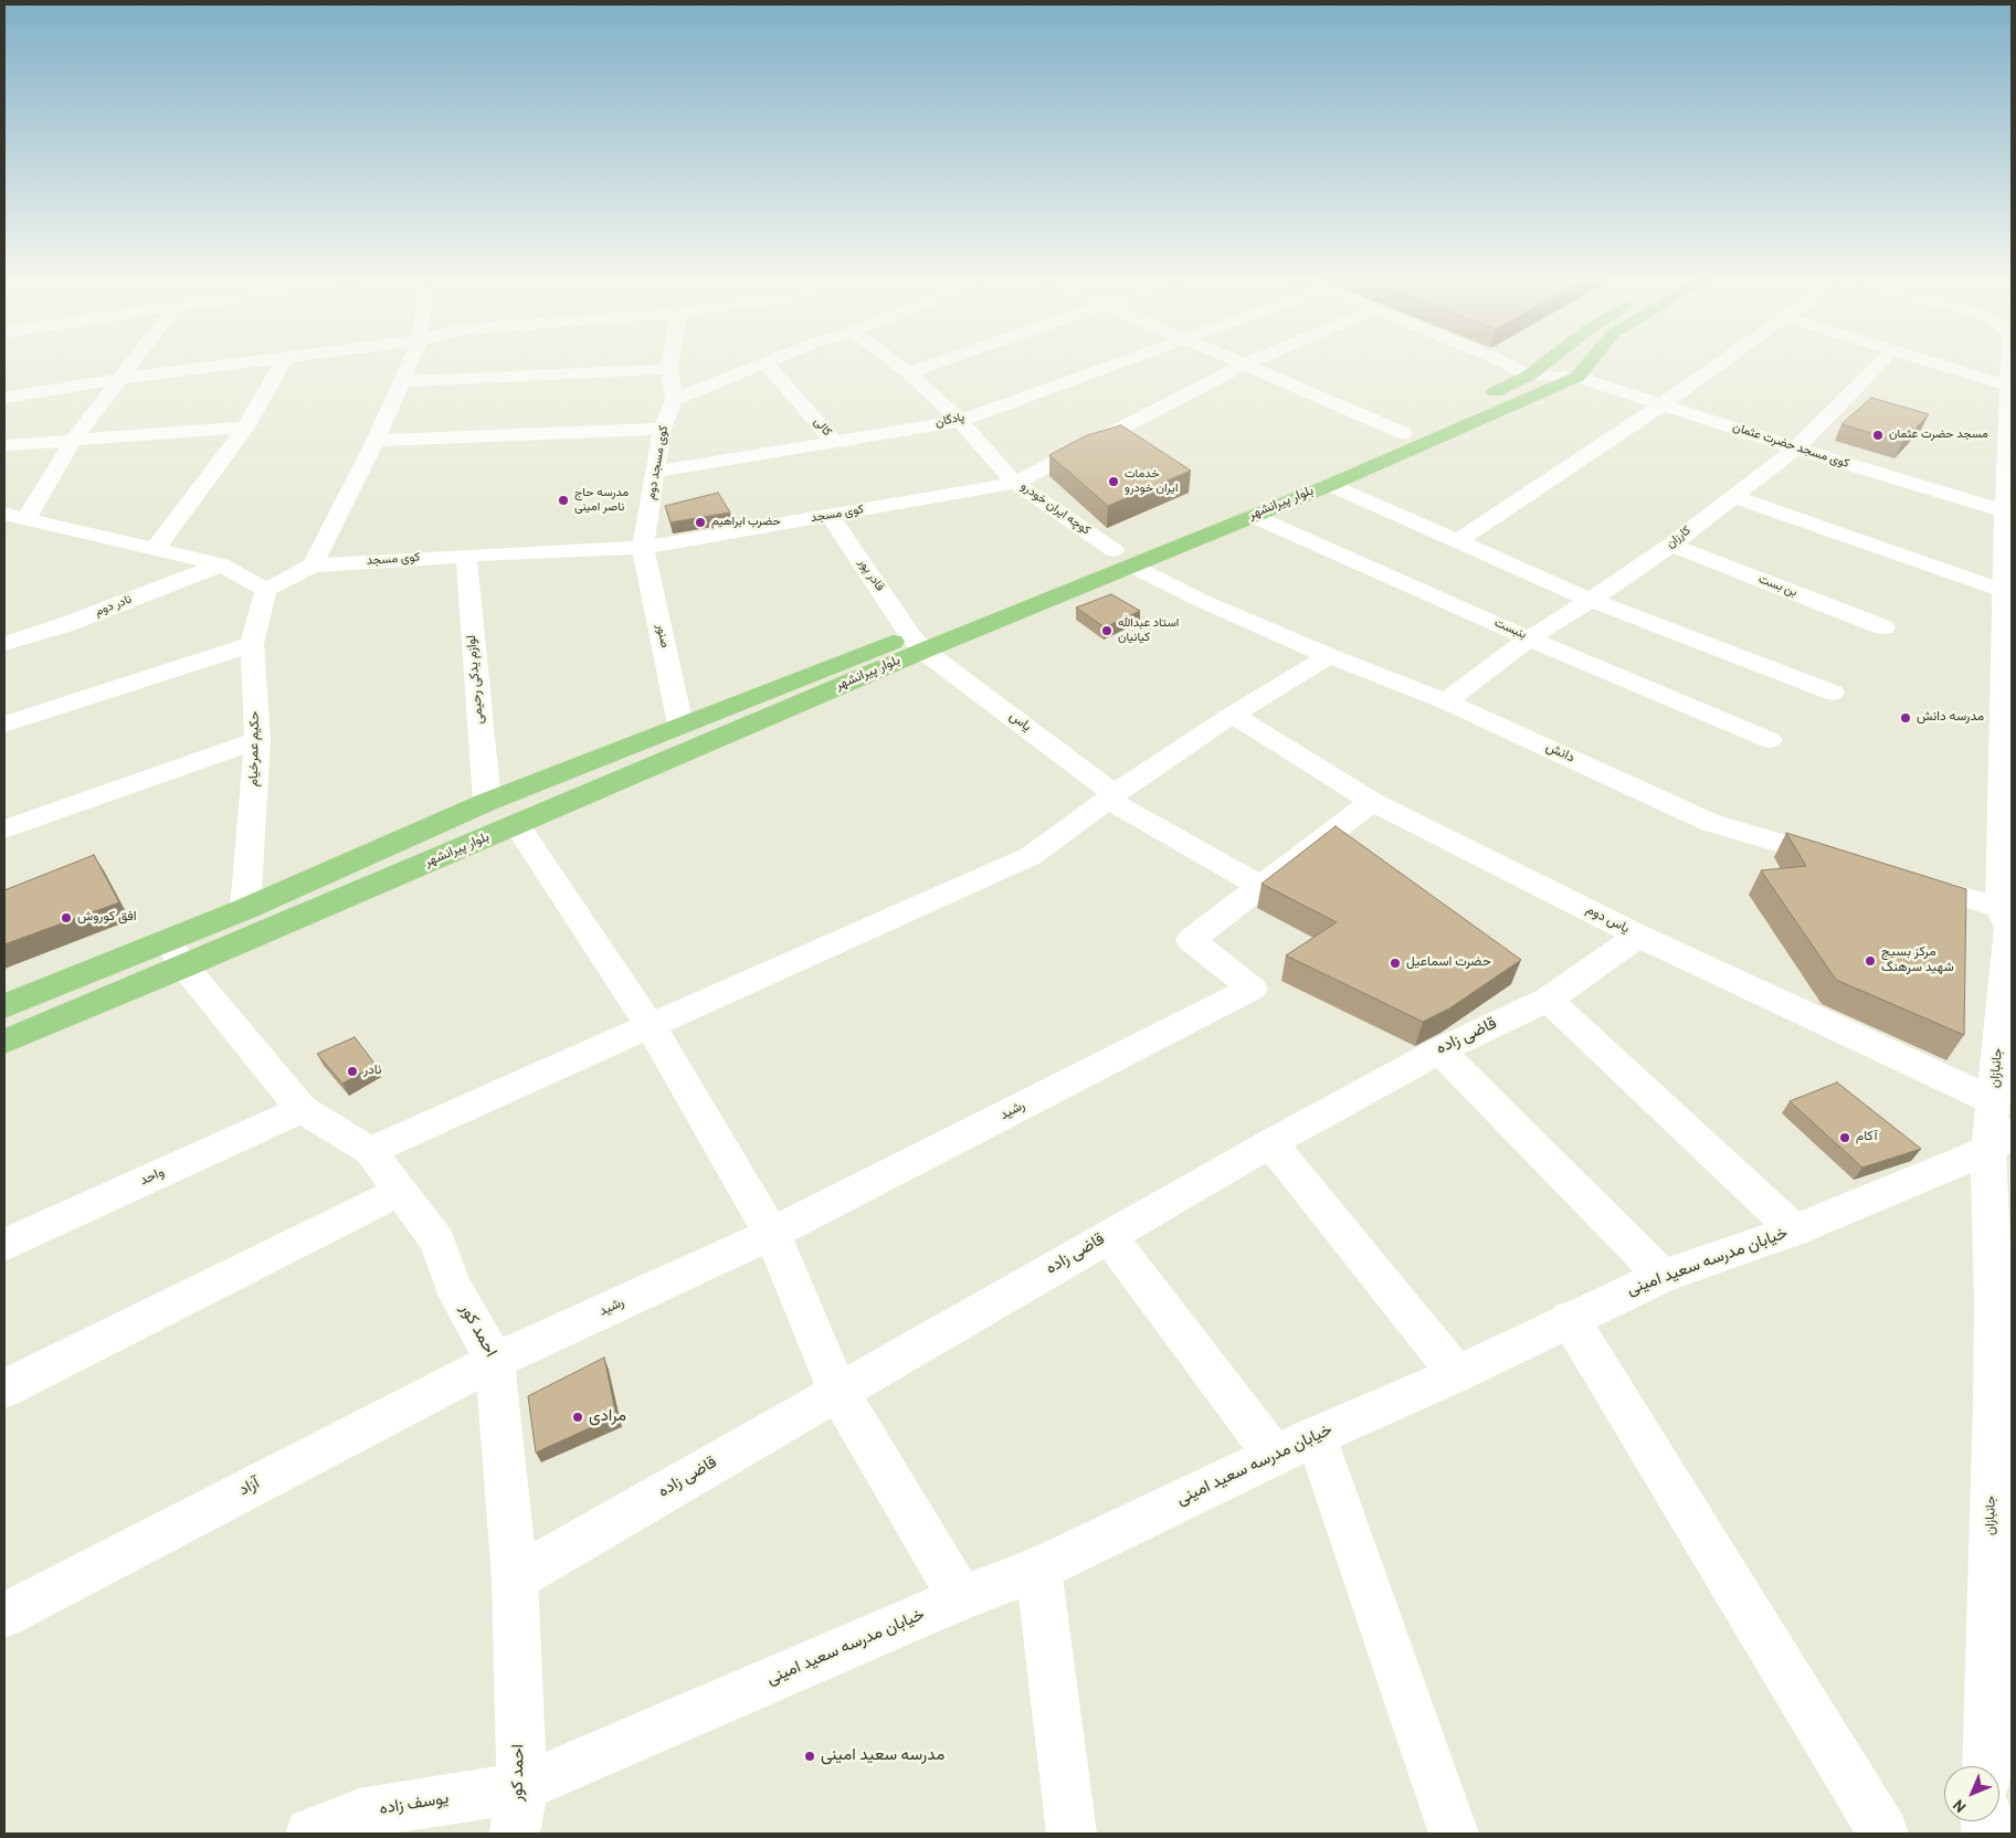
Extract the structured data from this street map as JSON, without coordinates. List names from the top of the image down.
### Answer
{
  "streets": {
    "main road": ["بلوار پیرانشهر"],
    "street": [
      "پادگان",
      "کالی",
      "کوی مسجد حضرت عثمان",
      "کوی مسجد دوم",
      "کوچه ایران خودرو",
      "کوی مسجد",
      "کارزان",
      "قادر پور",
      "بن بست",
      "نادر دوم",
      "بنبست",
      "صنور",
      "لوازم یدکی رحیمی",
      "یاس",
      "حکیم عمرخیام",
      "دانش",
      "یاس دوم",
      "قاضی زاده",
      "جانبازان",
      "رشید",
      "واحد",
      "خیابان مدرسه سعید امینی",
      "احمد کور",
      "آزاد",
      "یوسف زاده"
    ]
  },
  "crossings": [
    ["پادگان", "کالی"],
    ["پادگان", "کوی مسجد دوم"],
    ["پادگان", "کوچه ایران خودرو"],
    ["کوی مسجد حضرت عثمان", "بلوار پیرانشهر"],
    ["کوی مسجد حضرت عثمان", "کارزان"],
    ["کوی مسجد حضرت عثمان", "جانبازان"],
    ["کوی مسجد دوم", "کوی مسجد"],
    ["کوی مسجد دوم", "صنور"],
    ["بلوار پیرانشهر", "کوچه ایران خودرو"],
    ["بلوار پیرانشهر", "قادر پور"],
    ["بلوار پیرانشهر", "بنبست"],
    ["بلوار پیرانشهر", "صنور"],
    ["بلوار پیرانشهر", "لوازم یدکی رحیمی"],
    ["بلوار پیرانشهر", "یاس"],
    ["بلوار پیرانشهر", "حکیم عمرخیام"],
    ["بلوار پیرانشهر", "دانش"],
    ["بلوار پیرانشهر", "احمد کور"],
    ["کوچه ایران خودرو", "کوی مسجد"],
    ["کوچه ایران خودرو", "دانش"],
    ["کوی مسجد", "قادر پور"],
    ["کوی مسجد", "صنور"],
    ["کوی مسجد", "لوازم یدکی رحیمی"],
    ["کوی مسجد", "حکیم عمرخیام"],
    ["کارزان", "بن بست"],
    ["کارزان", "بنبست"],
    ["کارزان", "دانش"],
    ["قادر پور", "یاس"],
    ["یاس", "رشید"],
    ["یاس دوم", "قاضی زاده"],
    ["یاس دوم", "جانبازان"],
    ["یاس دوم", "رشید"],
    ["قاضی زاده", "احمد کور"],
    ["جانبازان", "خیابان مدرسه سعید امینی"],
    ["رشید", "احمد کور"],
    ["رشید", "آزاد"],
    ["واحد", "احمد کور"],
    ["خیابان مدرسه سعید امینی", "احمد کور"],
    ["خیابان مدرسه سعید امینی", "یوسف زاده"],
    ["احمد کور", "آزاد"],
    ["احمد کور", "یوسف زاده"]
  ],
  "places": [
    "مسجد حضرت عثمان",
    "خدمات ایران خودرو",
    "مدرسه حاج ناصر امینی",
    "حضرب ابراهیم",
    "استاد عبدالله کیانیان",
    "مدرسه دانش",
    "افق کوروش",
    "مرکز بسیج شهید سرهنگ",
    "حضرت اسماعیل",
    "نادر",
    "آکام",
    "مرادی",
    "مدرسه سعید امینی"
  ],
  "north": "bottom left"
}
